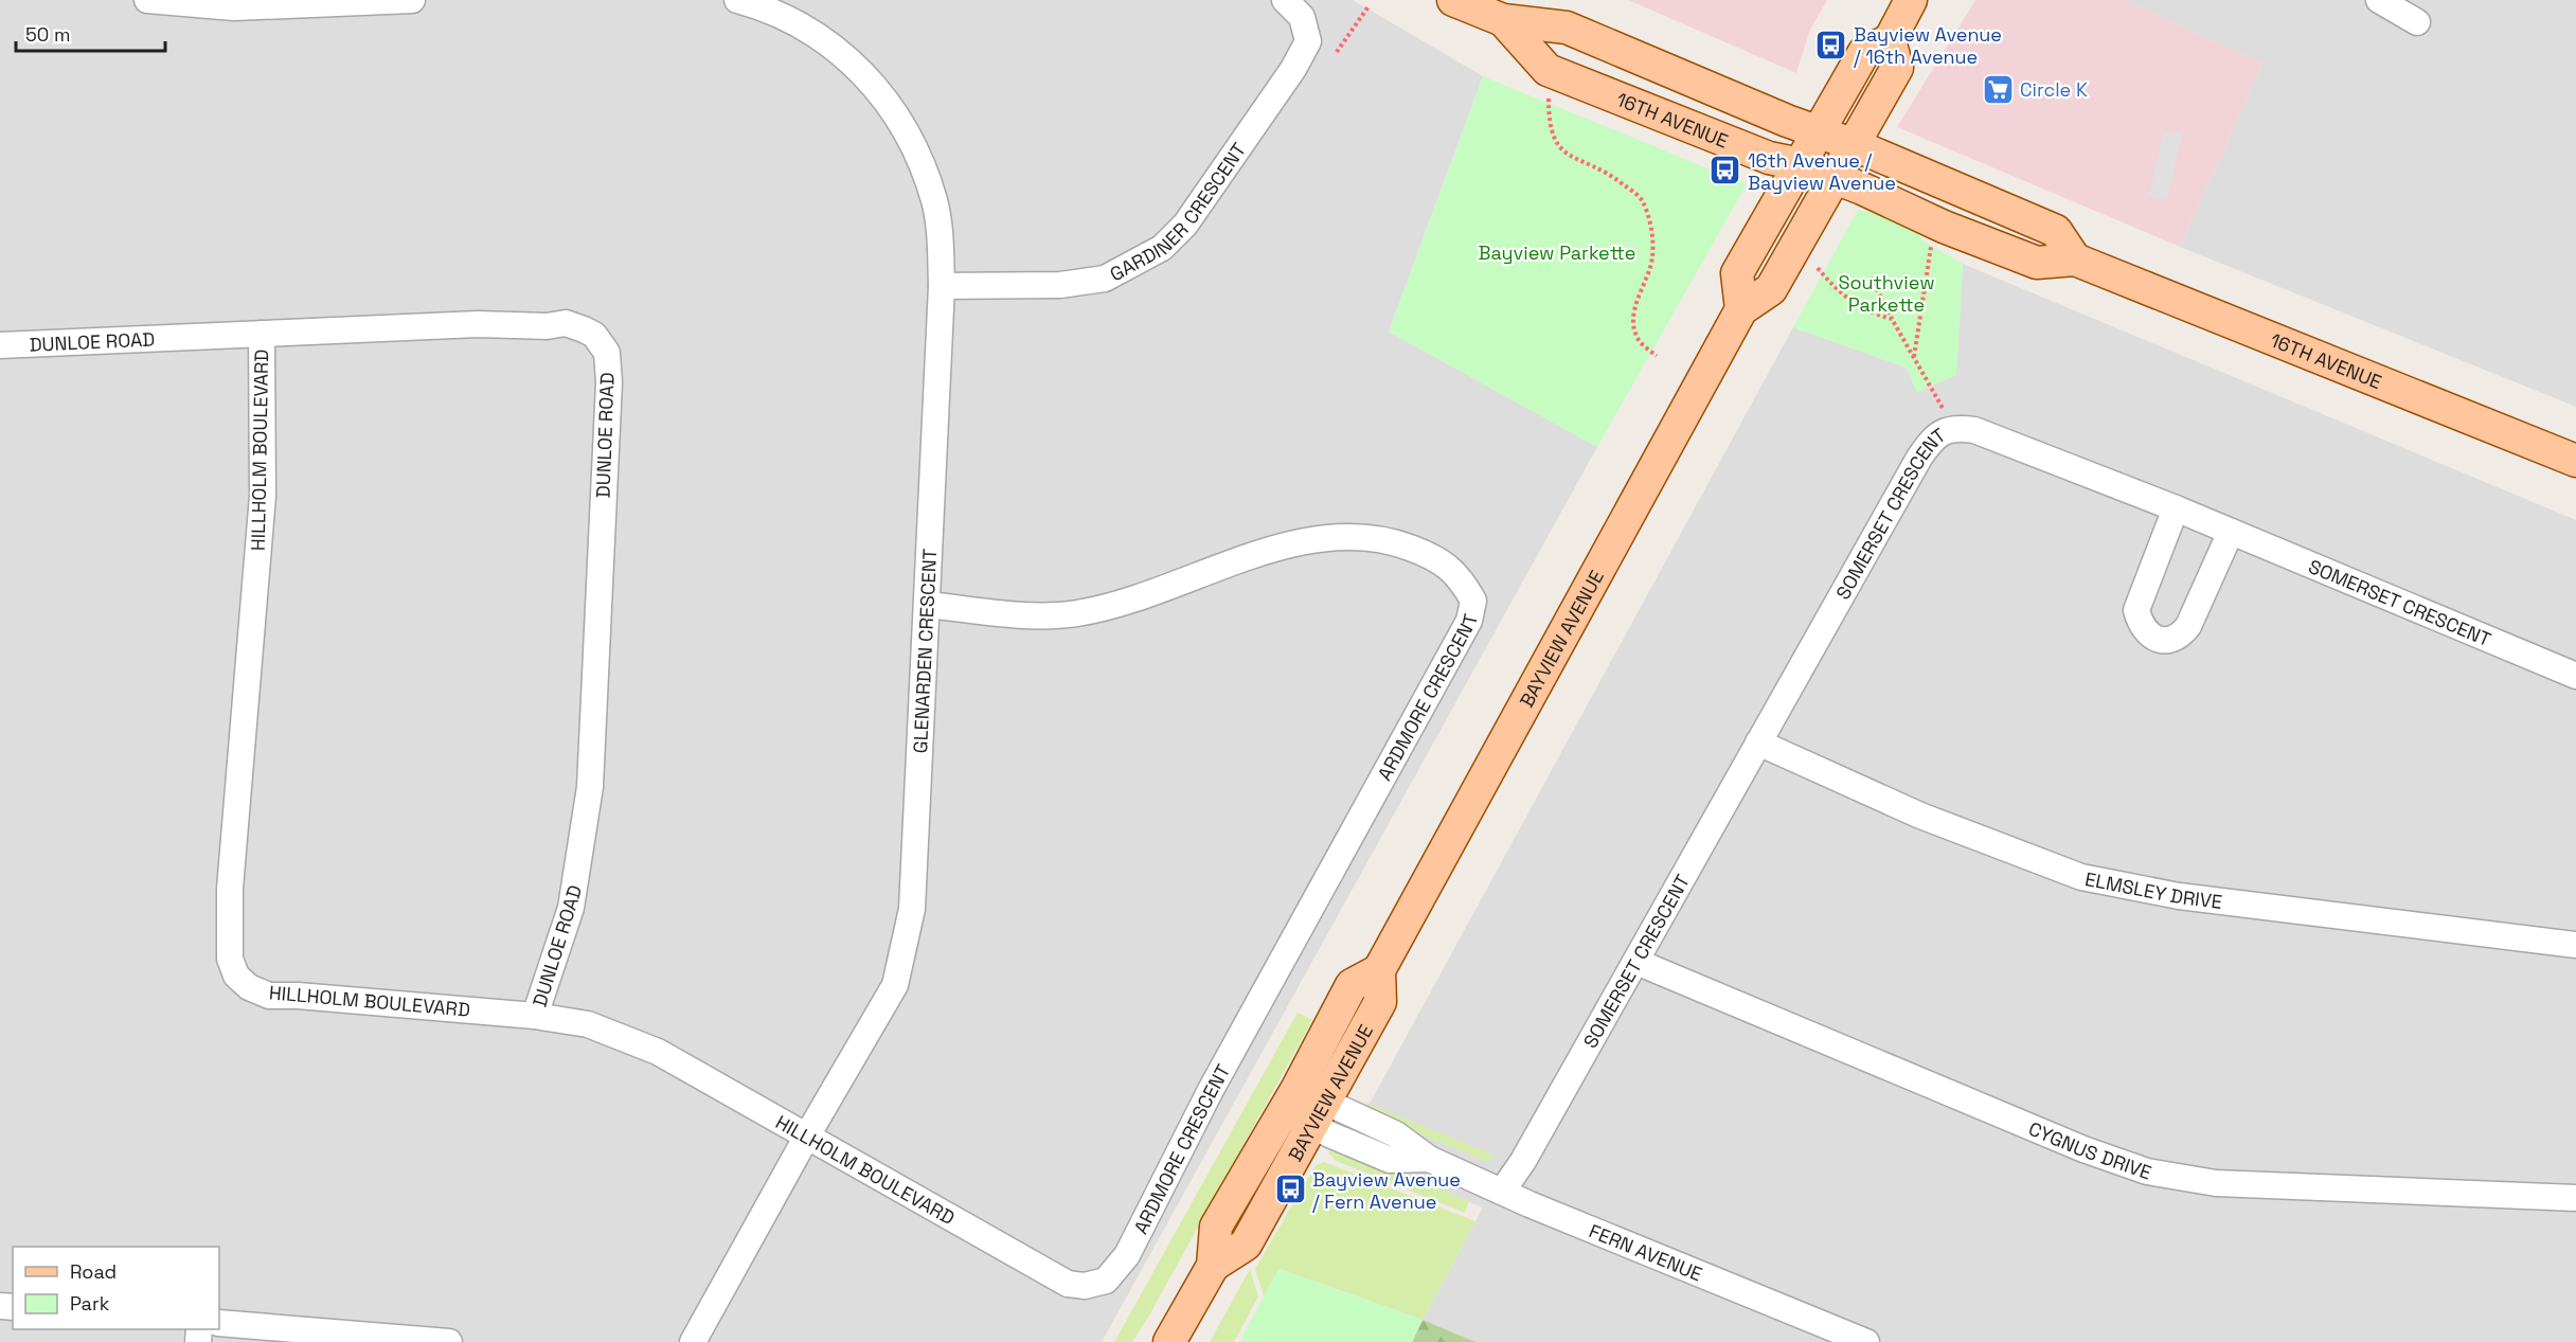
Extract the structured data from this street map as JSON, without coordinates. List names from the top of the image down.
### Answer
{
  "streets": {
    "main road": ["16TH AVENUE", "BAYVIEW AVENUE"],
    "street": [
      "GARDINER CRESCENT",
      "DUNLOE ROAD",
      "HILLHOLM BOULEVARD",
      "SOMERSET CRESCENT",
      "GLENARDEN CRESCENT",
      "ARDMORE CRESCENT",
      "ELMSLEY DRIVE",
      "CYGNUS DRIVE",
      "FERN AVENUE"
    ]
  },
  "crossings": [
    ["16TH AVENUE", "BAYVIEW AVENUE"],
    ["GARDINER CRESCENT", "GLENARDEN CRESCENT"],
    ["DUNLOE ROAD", "HILLHOLM BOULEVARD"],
    ["HILLHOLM BOULEVARD", "GLENARDEN CRESCENT"],
    ["HILLHOLM BOULEVARD", "ARDMORE CRESCENT"],
    ["SOMERSET CRESCENT", "ELMSLEY DRIVE"],
    ["SOMERSET CRESCENT", "CYGNUS DRIVE"],
    ["SOMERSET CRESCENT", "FERN AVENUE"],
    ["BAYVIEW AVENUE", "FERN AVENUE"],
    ["GLENARDEN CRESCENT", "ARDMORE CRESCENT"]
  ],
  "parks": ["Bayview Parkette", "Southview Parkette"],
  "places": {
    "bus stop": ["Bayview Avenue / 16th Avenue", "16th Avenue / Bayview Avenue", "Bayview Avenue / Fern Avenue"],
    "supermarket": ["Circle K"]
  },
  "legend": ["Road", "Park"],
  "scale_bar": "50 m"
}
